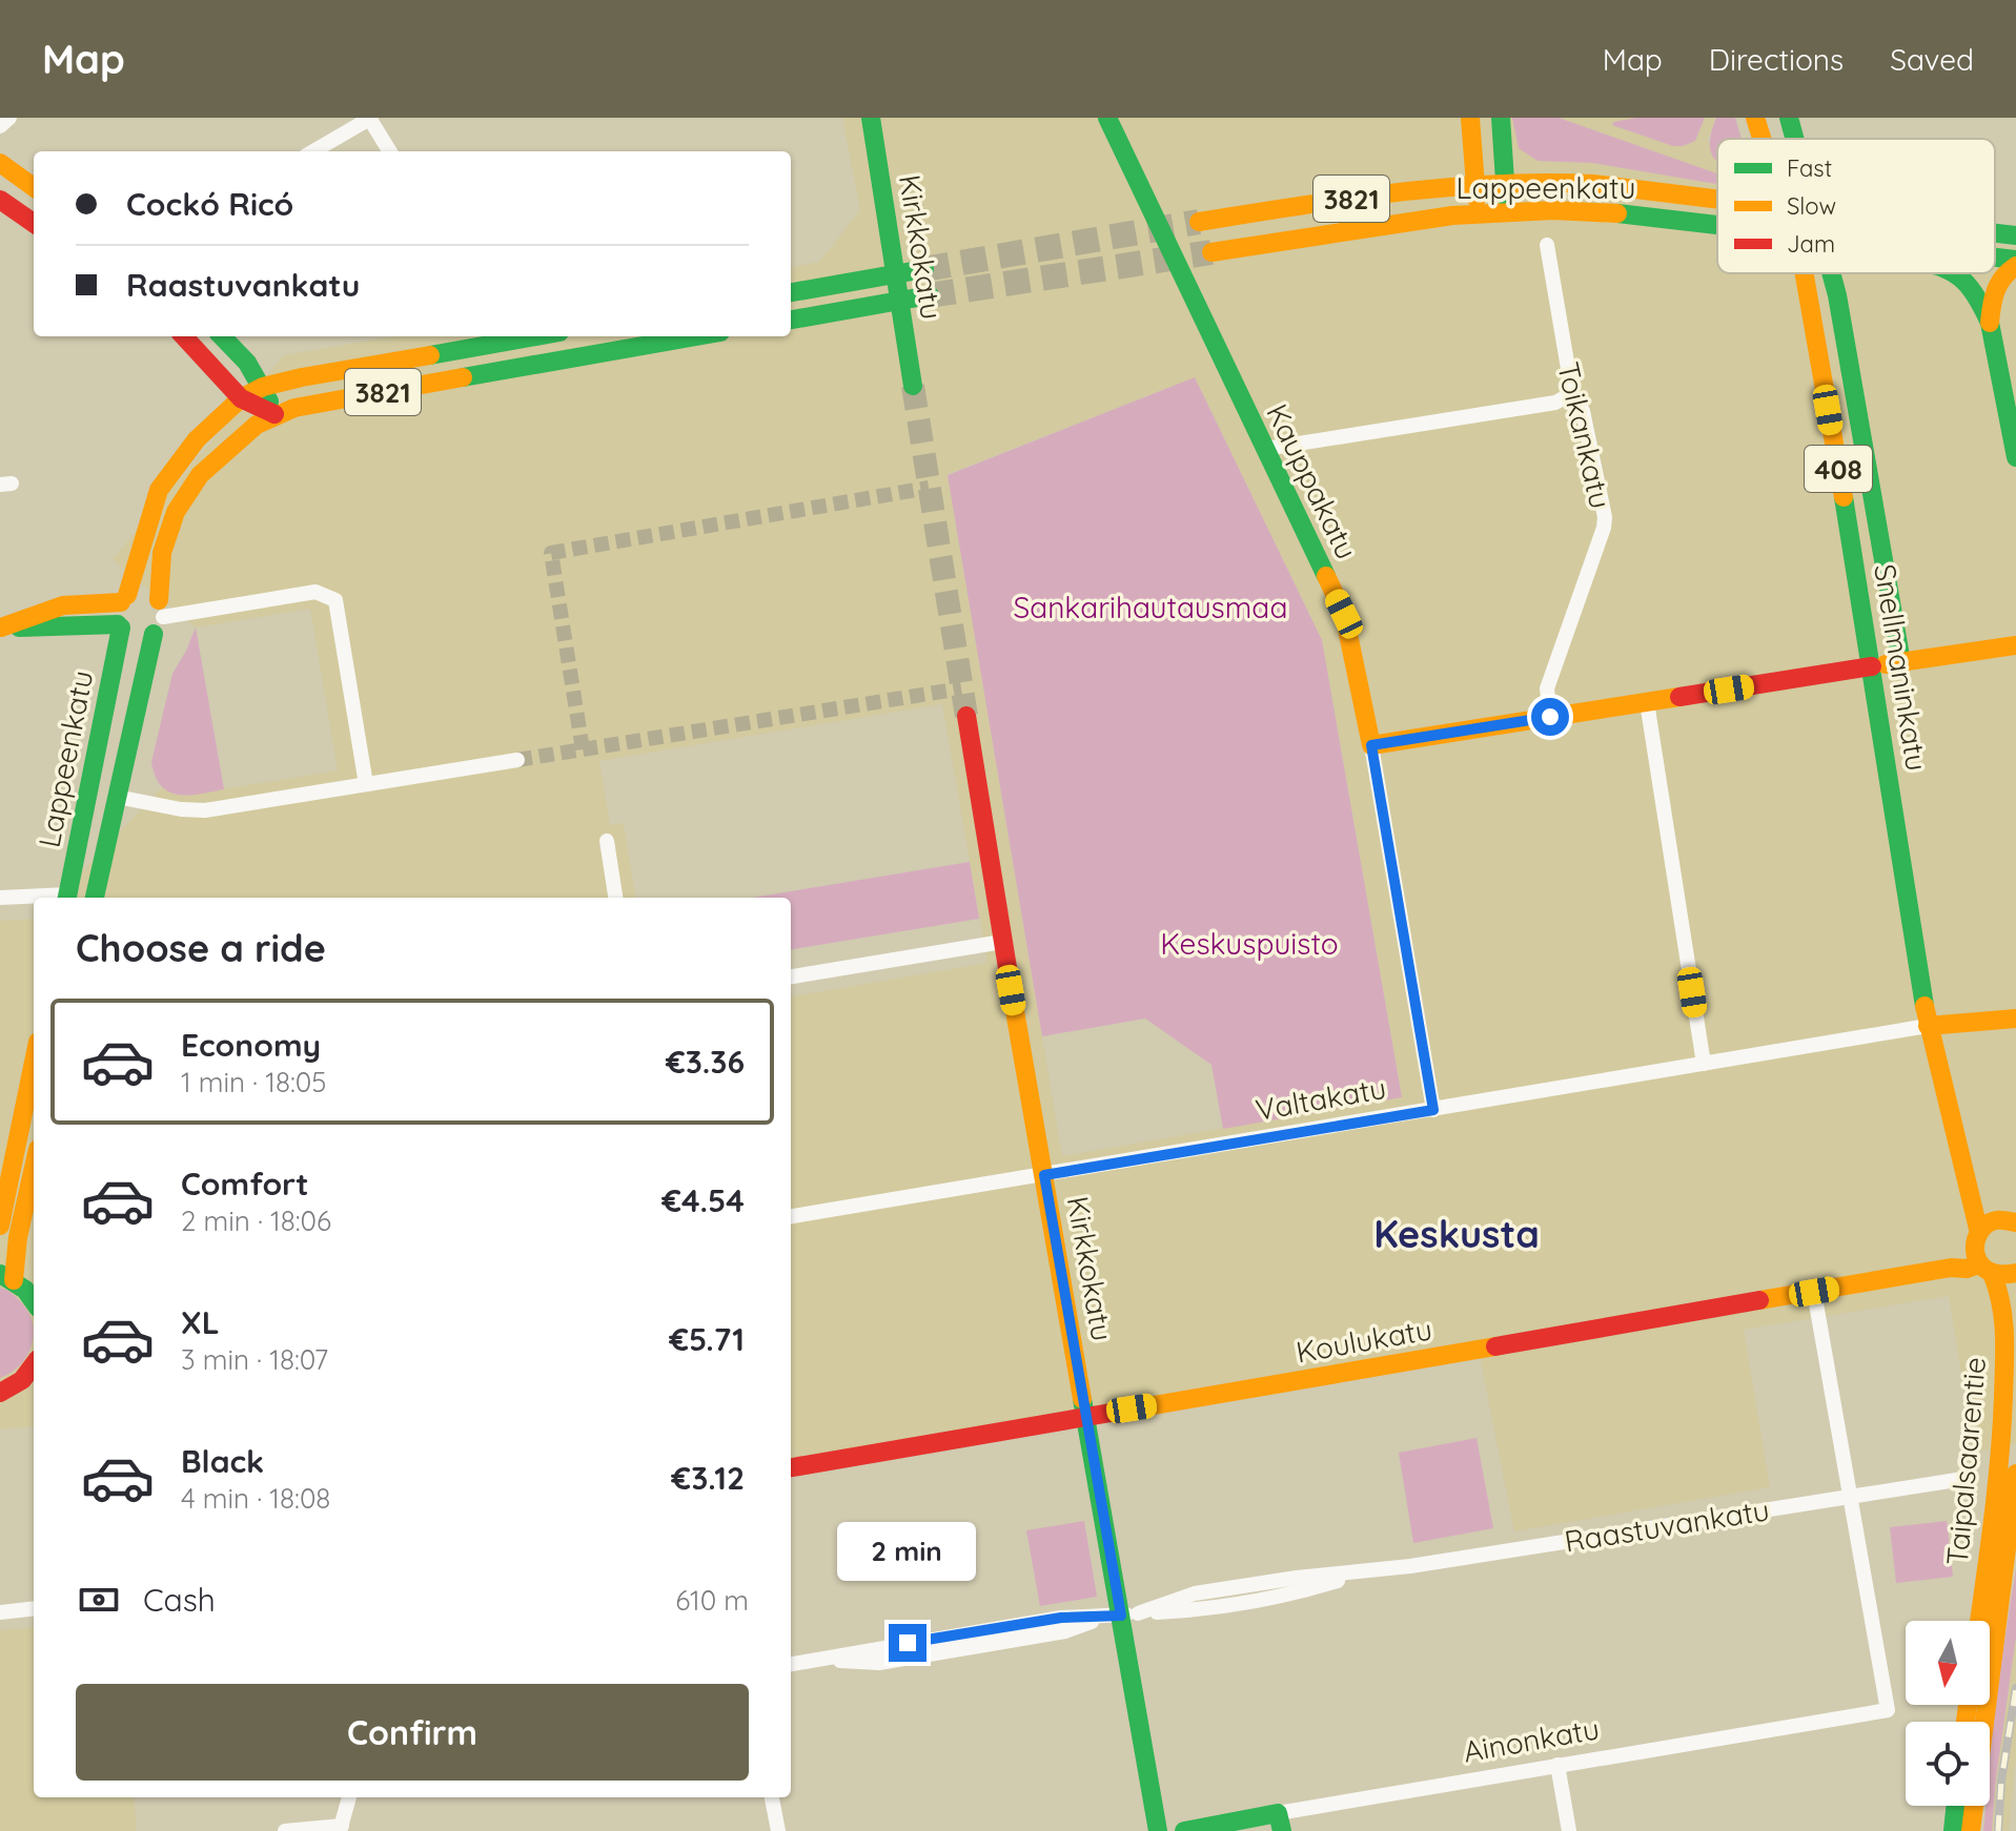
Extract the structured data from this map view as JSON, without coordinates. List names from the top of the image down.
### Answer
{
  "streets": {
    "main road": [
      "Lappeenkatu",
      "3821",
      "Kirkkokatu",
      "408",
      "Kauppakatu",
      "Snellmaninkatu",
      "Valtakatu",
      "Koulukatu",
      "Taipalsaarentie",
      "Ainonkatu"
    ],
    "street": ["Toikankatu", "Raastuvankatu"]
  },
  "crossings": [
    ["Lappeenkatu", "3821"],
    ["Kirkkokatu", "Valtakatu"],
    ["Kirkkokatu", "Koulukatu"],
    ["Kirkkokatu", "Raastuvankatu"],
    ["Kauppakatu", "Valtakatu"],
    ["Snellmaninkatu", "Valtakatu"],
    ["Snellmaninkatu", "Koulukatu"],
    ["Snellmaninkatu", "Taipalsaarentie"],
    ["Koulukatu", "Taipalsaarentie"],
    ["Raastuvankatu", "Ainonkatu"]
  ],
  "districts": ["Keskusta"],
  "parks": ["Sankarihautausmaa", "Keskuspuisto"],
  "legend": ["Fast", "Slow", "Jam"],
  "north": "bottom",
  "page": {
    "header": "Map",
    "nav": ["Map", "Directions", "Saved"],
    "banner": ["Cockó Ricó", "Raastuvankatu"],
    "heading": "Choose a ride",
    "list": [
      {
        "name": "Economy",
        "note": "1 min · 18:05",
        "value": "€3.36"
      },
      {
        "name": "Comfort",
        "note": "2 min · 18:06",
        "value": "€4.54"
      },
      {
        "name": "XL",
        "note": "3 min · 18:07",
        "value": "€5.71"
      },
      {
        "name": "Black",
        "note": "4 min · 18:08",
        "value": "€3.12"
      }
    ],
    "bubble": "2 min",
    "pay": ["Cash", "610 m"],
    "buttons": "Confirm"
  }
}
